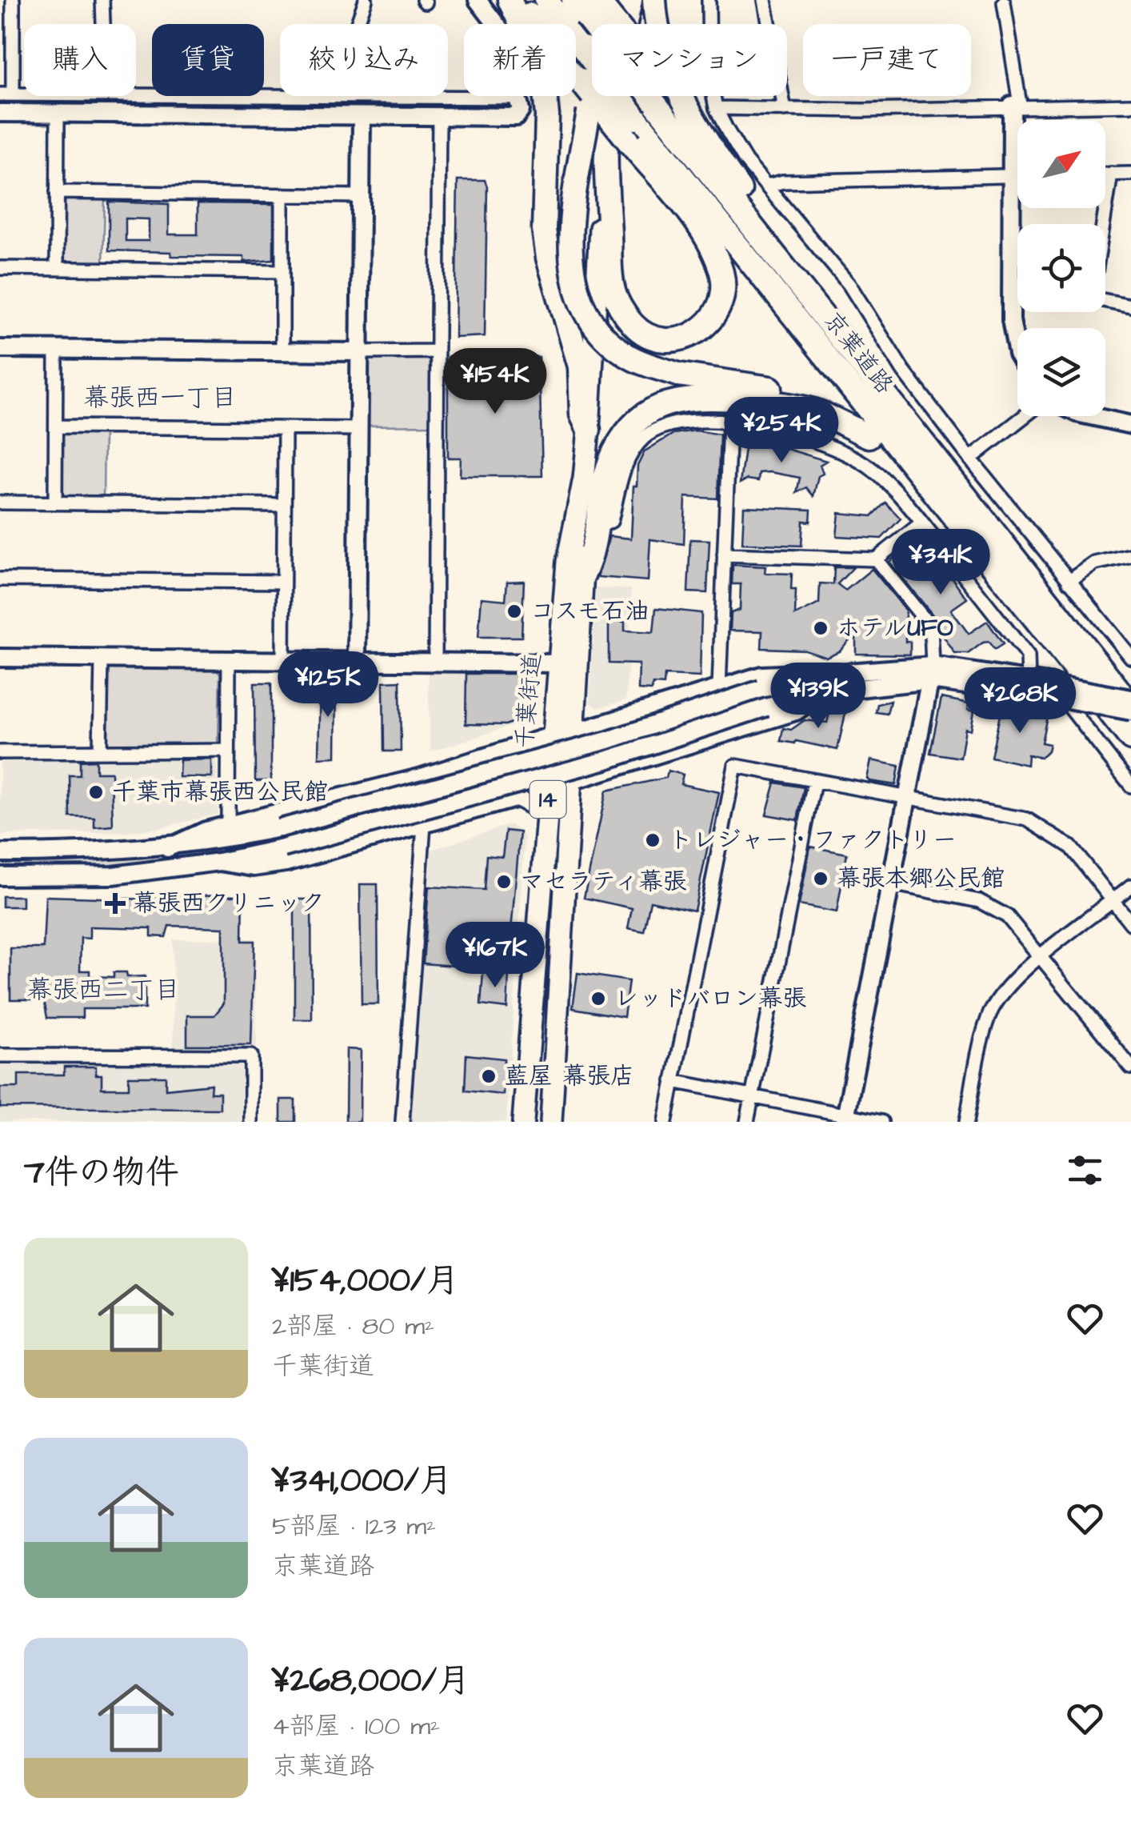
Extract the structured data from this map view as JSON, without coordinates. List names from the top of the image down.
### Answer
{
  "streets": {
    "highway": ["京葉道路", "千葉街道", "14"]
  },
  "districts": ["幕張西一丁目", "幕張西二丁目"],
  "places": {
    "other": [
      "コスモ石油",
      "ホテルUFO",
      "千葉市幕張西公民館",
      "トレジャー・ファクトリー",
      "幕張本郷公民館",
      "マセラティ幕張",
      "レッドバロン幕張",
      "藍屋 幕張店"
    ],
    "health": ["幕張西クリニック"]
  },
  "north": "top right",
  "page": {
    "chip": [
      "購入",
      "賃貸",
      "絞り込み",
      "新着",
      "マンション",
      "一戸建て"
    ],
    "price": [
      "¥154K",
      "¥254K",
      "¥341K",
      "¥125K",
      "¥139K",
      "¥268K",
      "¥167K"
    ],
    "heading": "7件の物件",
    "list": [
      {
        "name": "¥154,000/月",
        "note": "2部屋 · 80 m² · 千葉街道"
      },
      {
        "name": "¥341,000/月",
        "note": "5部屋 · 123 m² · 京葉道路"
      },
      {
        "name": "¥268,000/月",
        "note": "4部屋 · 100 m² · 京葉道路"
      }
    ]
  }
}
